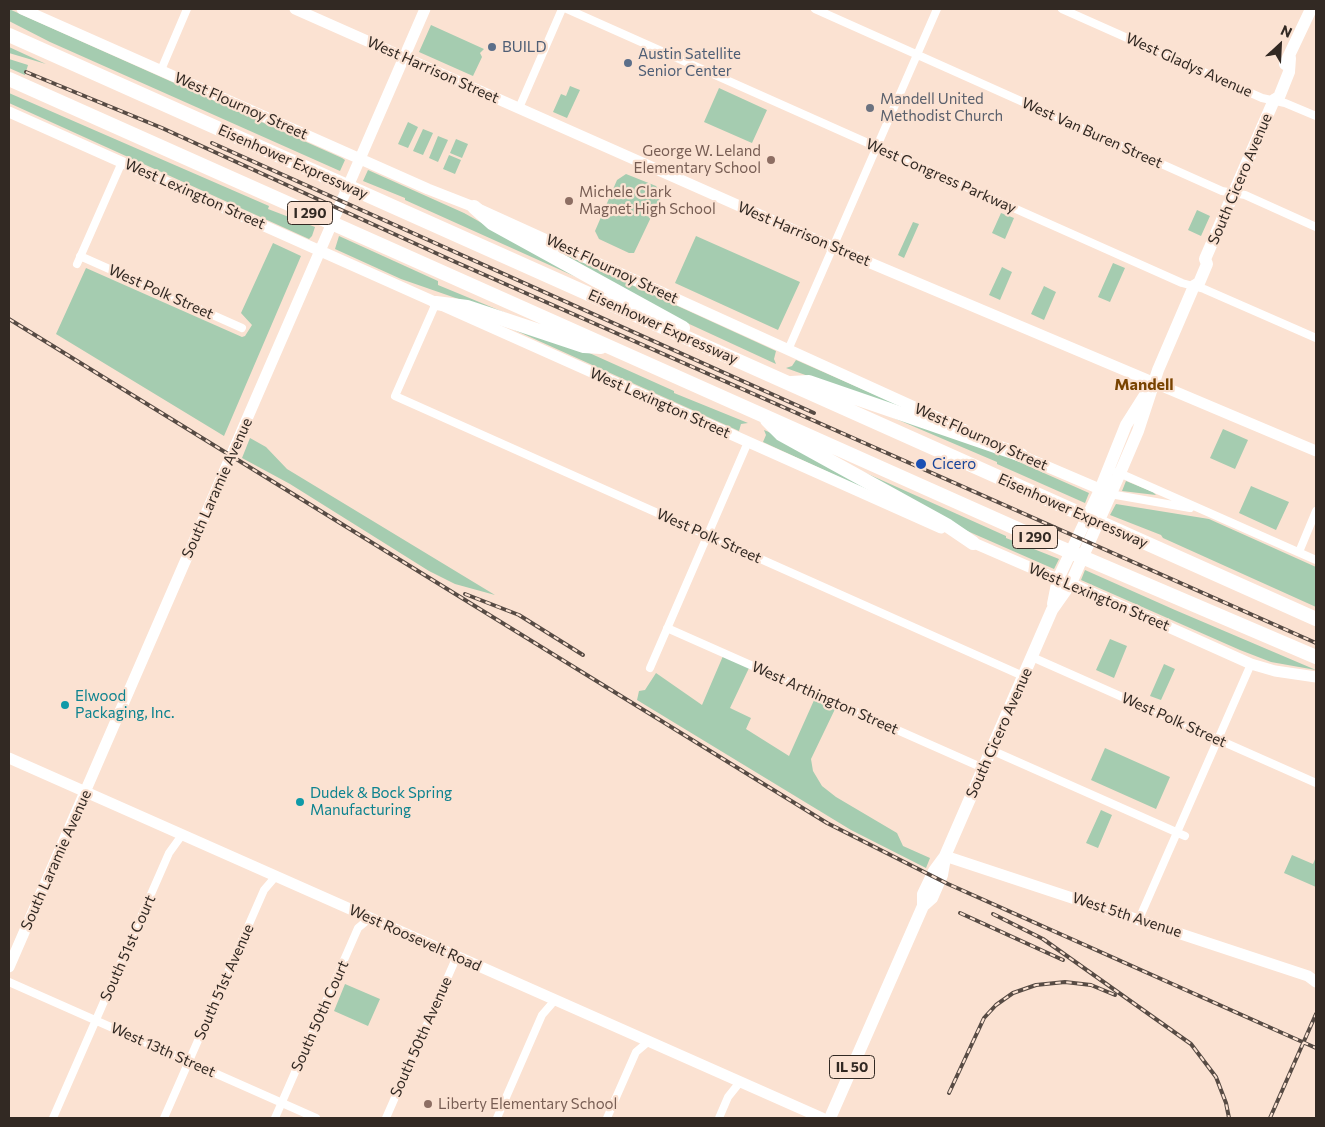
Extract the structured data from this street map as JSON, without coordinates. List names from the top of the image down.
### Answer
{
  "streets": {
    "highway": ["Eisenhower Expressway", "I 290"],
    "main road": ["South Cicero Avenue", "IL 50"],
    "street": [
      "West Gladys Avenue",
      "West Harrison Street",
      "West Flournoy Street",
      "West Van Buren Street",
      "West Congress Parkway",
      "West Lexington Street",
      "West Polk Street",
      "South Laramie Avenue",
      "West Arthington Street",
      "West 5th Avenue",
      "West Roosevelt Road",
      "South 51st Court",
      "South 51st Avenue",
      "South 50th Court",
      "South 50th Avenue",
      "West 13th Street"
    ]
  },
  "crossings": [
    ["West Gladys Avenue", "South Cicero Avenue"],
    ["West Harrison Street", "South Cicero Avenue"],
    ["West Harrison Street", "South Laramie Avenue"],
    ["West Flournoy Street", "South Cicero Avenue"],
    ["West Flournoy Street", "South Laramie Avenue"],
    ["West Van Buren Street", "South Cicero Avenue"],
    ["West Congress Parkway", "South Cicero Avenue"],
    ["South Cicero Avenue", "West Lexington Street"],
    ["South Cicero Avenue", "West Polk Street"],
    ["South Cicero Avenue", "West Arthington Street"],
    ["South Cicero Avenue", "West 5th Avenue"],
    ["West Lexington Street", "West Polk Street"],
    ["West Lexington Street", "South Laramie Avenue"],
    ["South Laramie Avenue", "West Roosevelt Road"],
    ["West Roosevelt Road", "South 51st Court"],
    ["West Roosevelt Road", "South 51st Avenue"],
    ["West Roosevelt Road", "South 50th Court"],
    ["West Roosevelt Road", "South 50th Avenue"],
    ["South 51st Court", "West 13th Street"],
    ["South 51st Avenue", "West 13th Street"],
    ["South 50th Court", "West 13th Street"]
  ],
  "districts": ["Mandell"],
  "places": [
    "BUILD",
    "Austin Satellite Senior Center",
    "Mandell United Methodist Church",
    "George W. Leland Elementary School",
    "Michele Clark Magnet High School",
    "Cicero",
    "Elwood Packaging, Inc.",
    "Dudek & Bock Spring Manufacturing",
    "Liberty Elementary School"
  ],
  "north": "top right"
}
